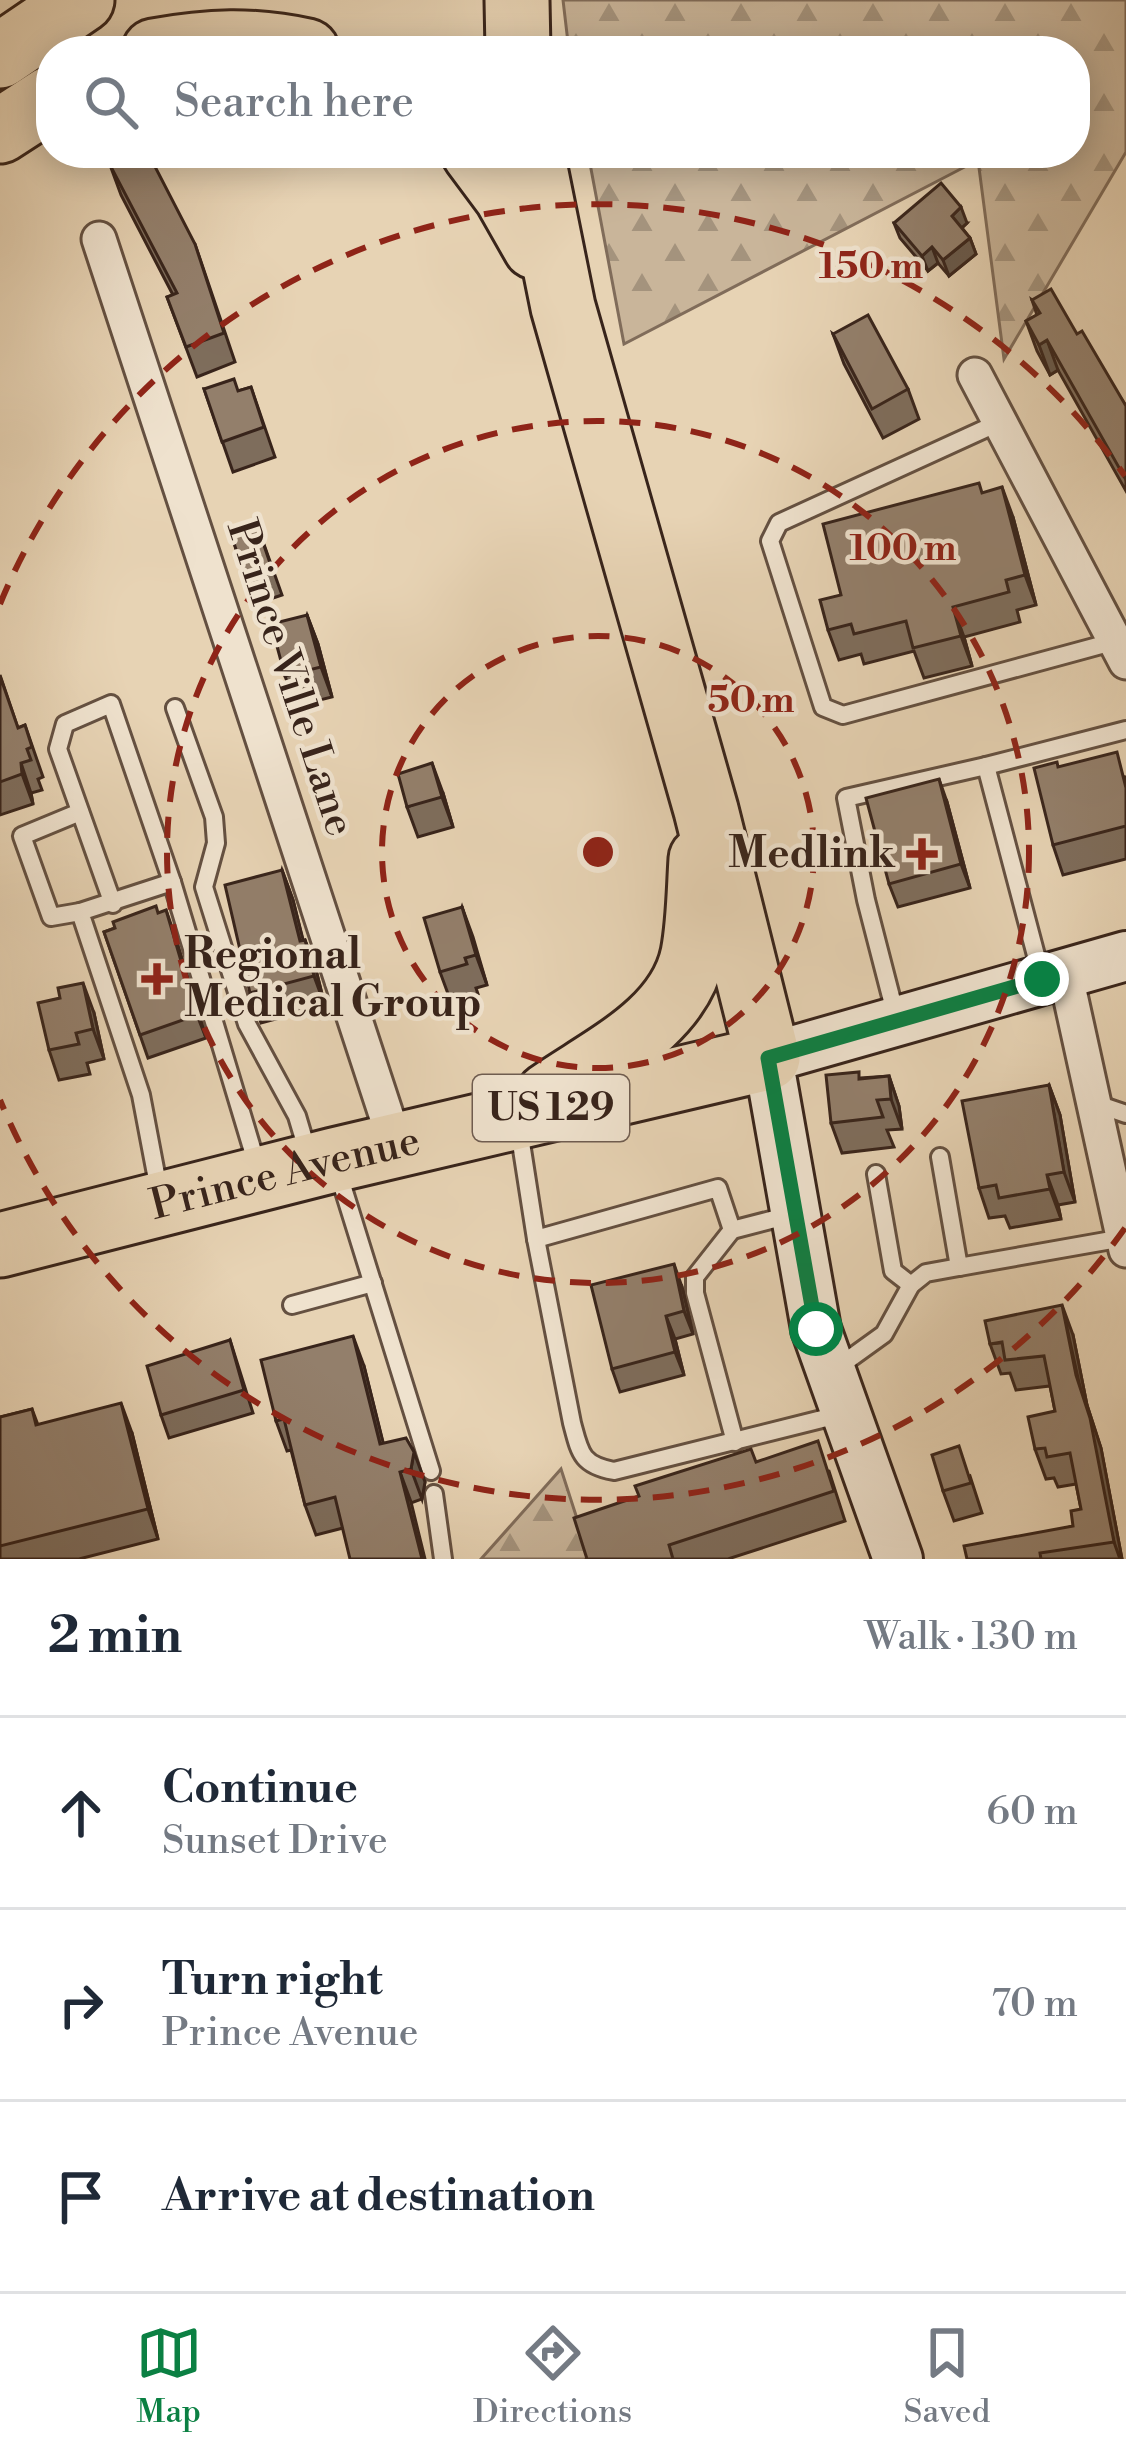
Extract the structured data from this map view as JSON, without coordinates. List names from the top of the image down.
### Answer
{
  "streets": {
    "highway": ["US 129", "Prince Avenue"],
    "street": ["Prince Ville Lane"]
  },
  "crossings": [
    ["Prince Ville Lane", "Prince Avenue"]
  ],
  "places": {
    "health": ["Medlink", "Regional Medical Group"]
  },
  "page": {
    "search": "Search here",
    "heading": ["2 min", "Walk · 130 m"],
    "list": [
      ["Continue", "Sunset Drive", "60 m"],
      ["Turn right", "Prince Avenue", "70 m"],
      "Arrive at destination"
    ],
    "nav": ["Map", "Directions", "Saved"]
  },
  "rings": ["150 m", "100 m", "50 m"]
}
